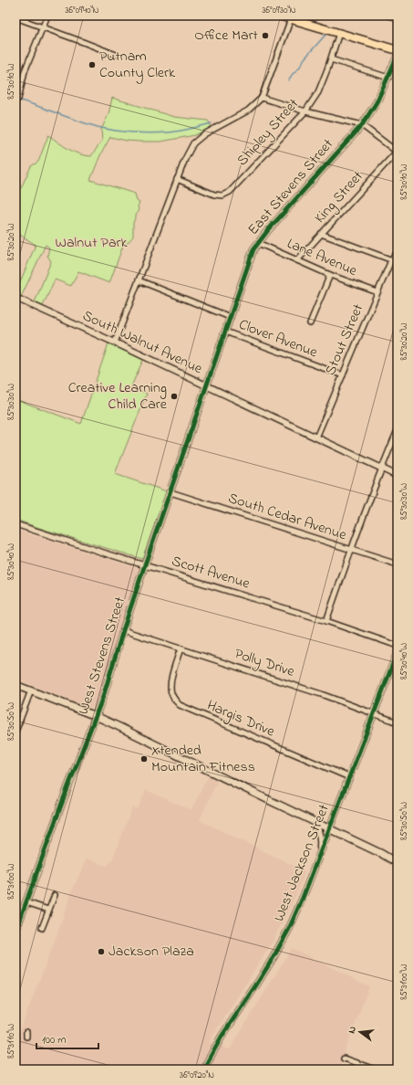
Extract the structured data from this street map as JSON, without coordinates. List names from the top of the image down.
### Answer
{
  "streets": {
    "street": [
      "Shipley Street",
      "East Stevens Street",
      "King Street",
      "Lane Avenue",
      "Clover Avenue",
      "Stout Street",
      "South Walnut Avenue",
      "South Cedar Avenue",
      "Scott Avenue",
      "West Stevens Street",
      "Polly Drive",
      "Hargis Drive",
      "West Jackson Street"
    ]
  },
  "crossings": [
    ["East Stevens Street", "Lane Avenue"],
    ["East Stevens Street", "Clover Avenue"],
    ["East Stevens Street", "South Walnut Avenue"],
    ["East Stevens Street", "West Stevens Street"],
    ["King Street", "Lane Avenue"],
    ["Lane Avenue", "Stout Street"],
    ["Clover Avenue", "Stout Street"],
    ["Stout Street", "South Walnut Avenue"],
    ["South Walnut Avenue", "West Stevens Street"],
    ["South Cedar Avenue", "West Stevens Street"],
    ["Scott Avenue", "West Stevens Street"],
    ["West Stevens Street", "Polly Drive"],
    ["Polly Drive", "Hargis Drive"],
    ["Polly Drive", "West Jackson Street"],
    ["Hargis Drive", "West Jackson Street"]
  ],
  "parks": ["Walnut Park"],
  "places": [
    "Office Mart",
    "Putnam County Clerk",
    "Creative Learning Child Care",
    "Xtended Mountain Fitness",
    "Jackson Plaza"
  ],
  "scale_bar": "100 m",
  "north": "left",
  "coordinates": [
    "36°09'40\"N",
    "36°09'30\"N",
    "85°30'10\"W",
    "85°30'20\"W",
    "85°30'30\"W",
    "85°30'40\"W",
    "85°30'50\"W",
    "85°31'00\"W",
    "85°31'10\"W",
    "36°09'20\"N"
  ]
}
